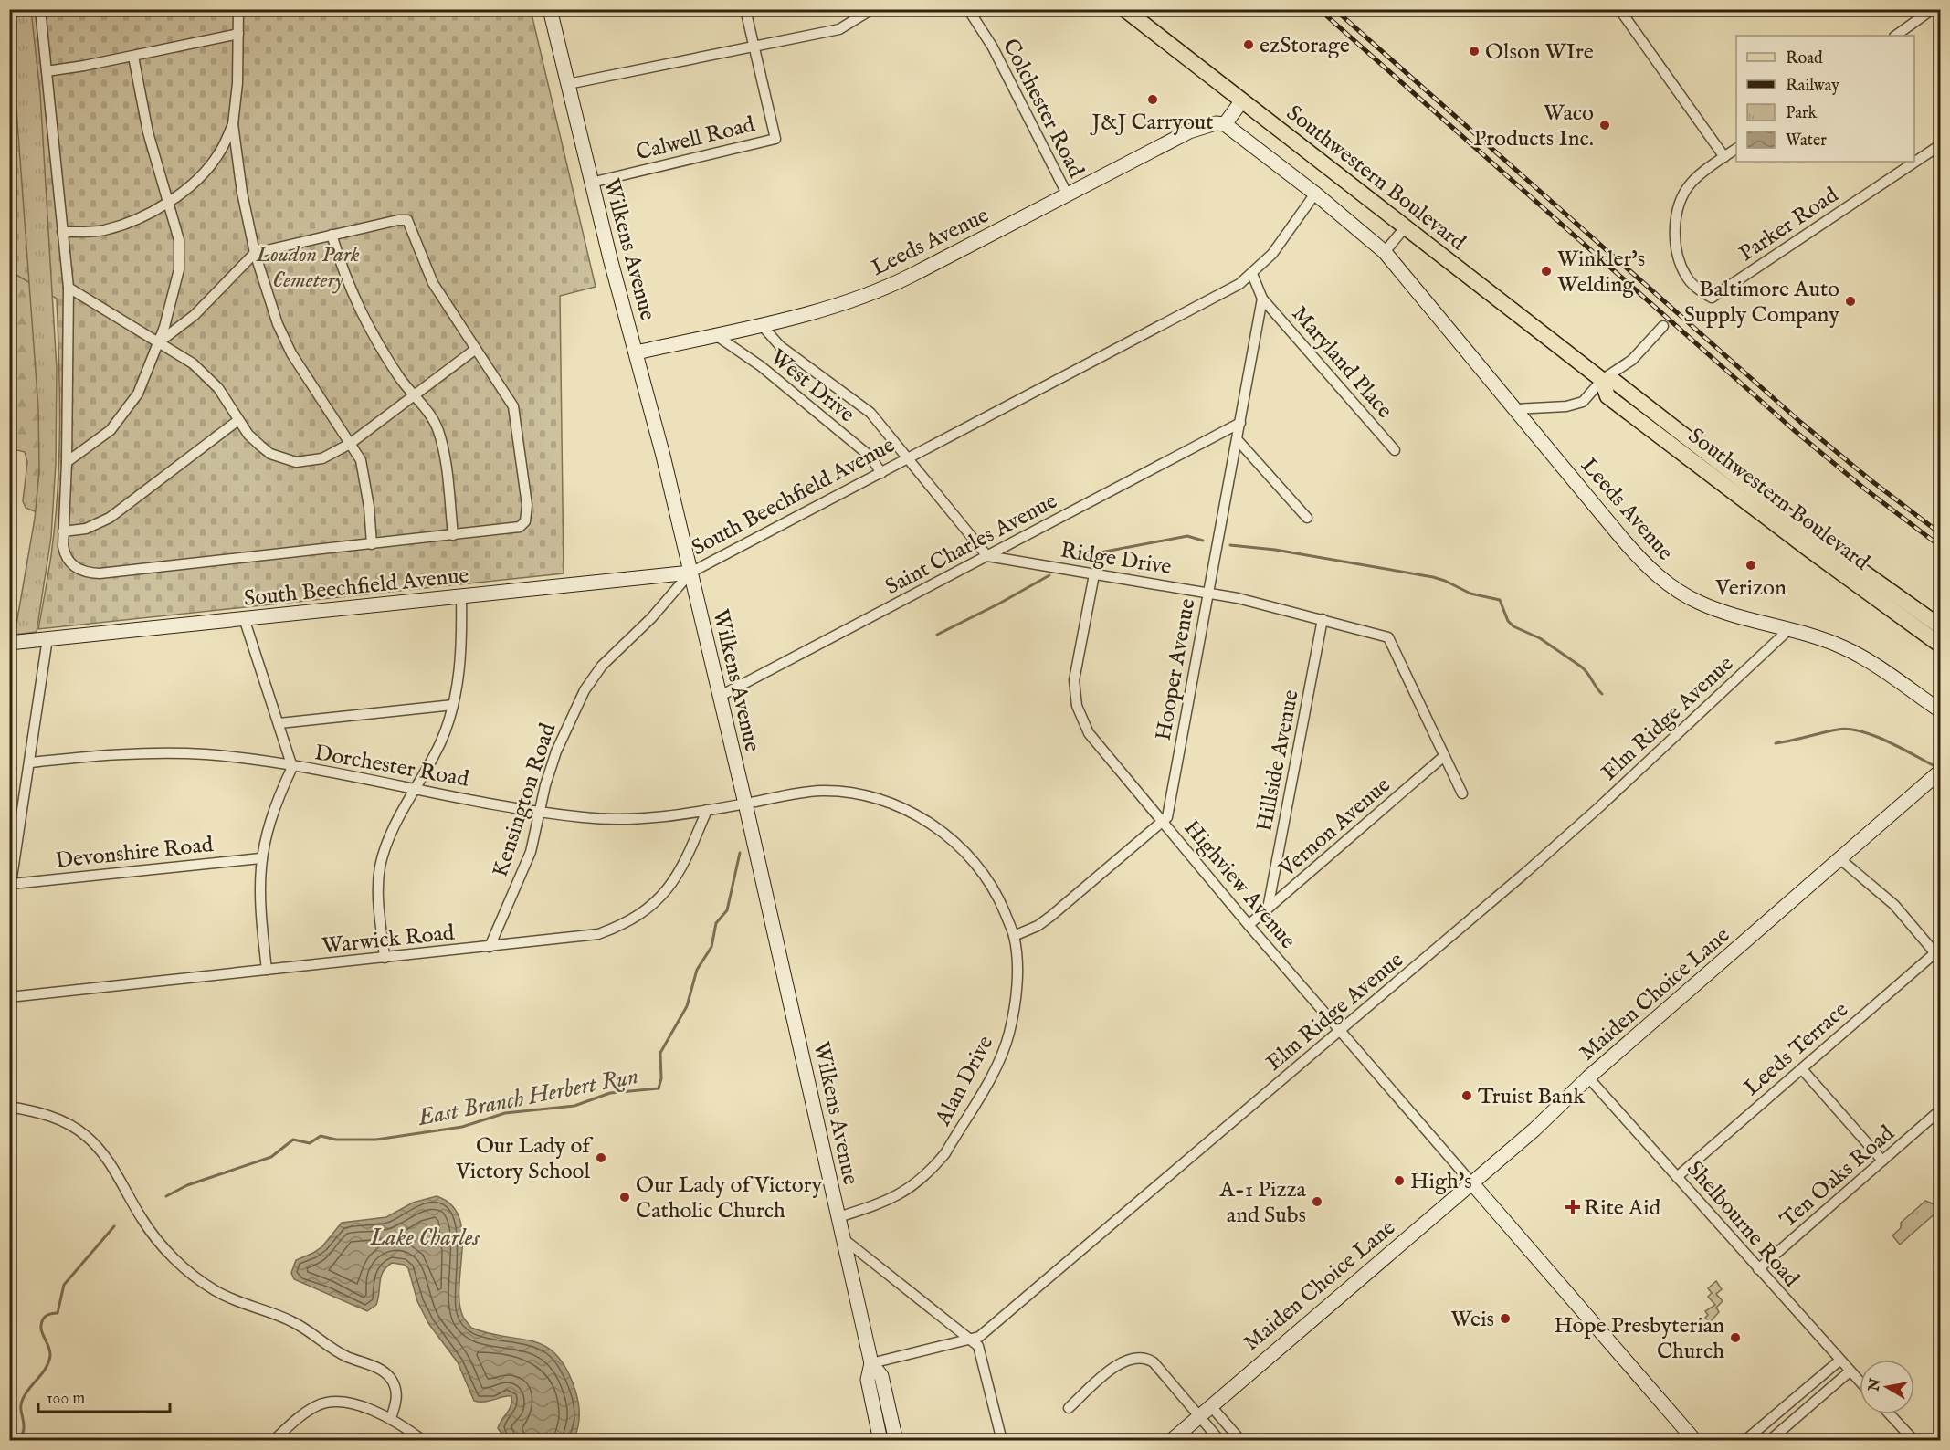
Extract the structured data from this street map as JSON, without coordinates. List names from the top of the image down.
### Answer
{
  "streets": {
    "main road": ["Southwestern Boulevard"],
    "street": [
      "Colchester Road",
      "Calwell Road",
      "Parker Road",
      "Leeds Avenue",
      "Wilkens Avenue",
      "Maryland Place",
      "West Drive",
      "South Beechfield Avenue",
      "Saint Charles Avenue",
      "Ridge Drive",
      "Hooper Avenue",
      "Elm Ridge Avenue",
      "Hillside Avenue",
      "Dorchester Road",
      "Kensington Road",
      "Vernon Avenue",
      "Devonshire Road",
      "Highview Avenue",
      "Warwick Road",
      "Maiden Choice Lane",
      "Leeds Terrace",
      "Alan Drive",
      "Ten Oaks Road",
      "Shelbourne Road"
    ]
  },
  "crossings": [
    ["Colchester Road", "Leeds Avenue"],
    ["Calwell Road", "Wilkens Avenue"],
    ["Leeds Avenue", "Wilkens Avenue"],
    ["Leeds Avenue", "West Drive"],
    ["Leeds Avenue", "South Beechfield Avenue"],
    ["Leeds Avenue", "Elm Ridge Avenue"],
    ["Wilkens Avenue", "South Beechfield Avenue"],
    ["Wilkens Avenue", "Saint Charles Avenue"],
    ["Wilkens Avenue", "Elm Ridge Avenue"],
    ["Wilkens Avenue", "Dorchester Road"],
    ["Wilkens Avenue", "Kensington Road"],
    ["Wilkens Avenue", "Alan Drive"],
    ["Maryland Place", "Hooper Avenue"],
    ["West Drive", "South Beechfield Avenue"],
    ["South Beechfield Avenue", "Kensington Road"],
    ["Saint Charles Avenue", "Ridge Drive"],
    ["Saint Charles Avenue", "Hooper Avenue"],
    ["Ridge Drive", "Hooper Avenue"],
    ["Ridge Drive", "Hillside Avenue"],
    ["Ridge Drive", "Vernon Avenue"],
    ["Ridge Drive", "Highview Avenue"],
    ["Hooper Avenue", "Highview Avenue"],
    ["Elm Ridge Avenue", "Highview Avenue"],
    ["Hillside Avenue", "Vernon Avenue"],
    ["Dorchester Road", "Kensington Road"],
    ["Dorchester Road", "Warwick Road"],
    ["Dorchester Road", "Alan Drive"],
    ["Kensington Road", "Warwick Road"],
    ["Vernon Avenue", "Highview Avenue"],
    ["Highview Avenue", "Maiden Choice Lane"],
    ["Maiden Choice Lane", "Shelbourne Road"],
    ["Leeds Terrace", "Shelbourne Road"],
    ["Ten Oaks Road", "Shelbourne Road"]
  ],
  "water": ["East Branch Herbert Run", "Lake Charles"],
  "parks": ["Loudon Park Cemetery"],
  "places": {
    "other": [
      "ezStorage",
      "Olson WIre",
      "J&J Carryout",
      "Waco Products Inc.",
      "Winkler's Welding",
      "Baltimore Auto Supply Company",
      "Verizon",
      "Truist Bank",
      "Our Lady of Victory School",
      "High's",
      "Our Lady of Victory Catholic Church",
      "A-1 Pizza and Subs",
      "Weis",
      "Hope Presbyterian Church"
    ],
    "health": ["Rite Aid"]
  },
  "legend": [
    "Road",
    "Railway",
    "Park",
    "Water"
  ],
  "scale_bar": "100 m",
  "north": "left"
}
